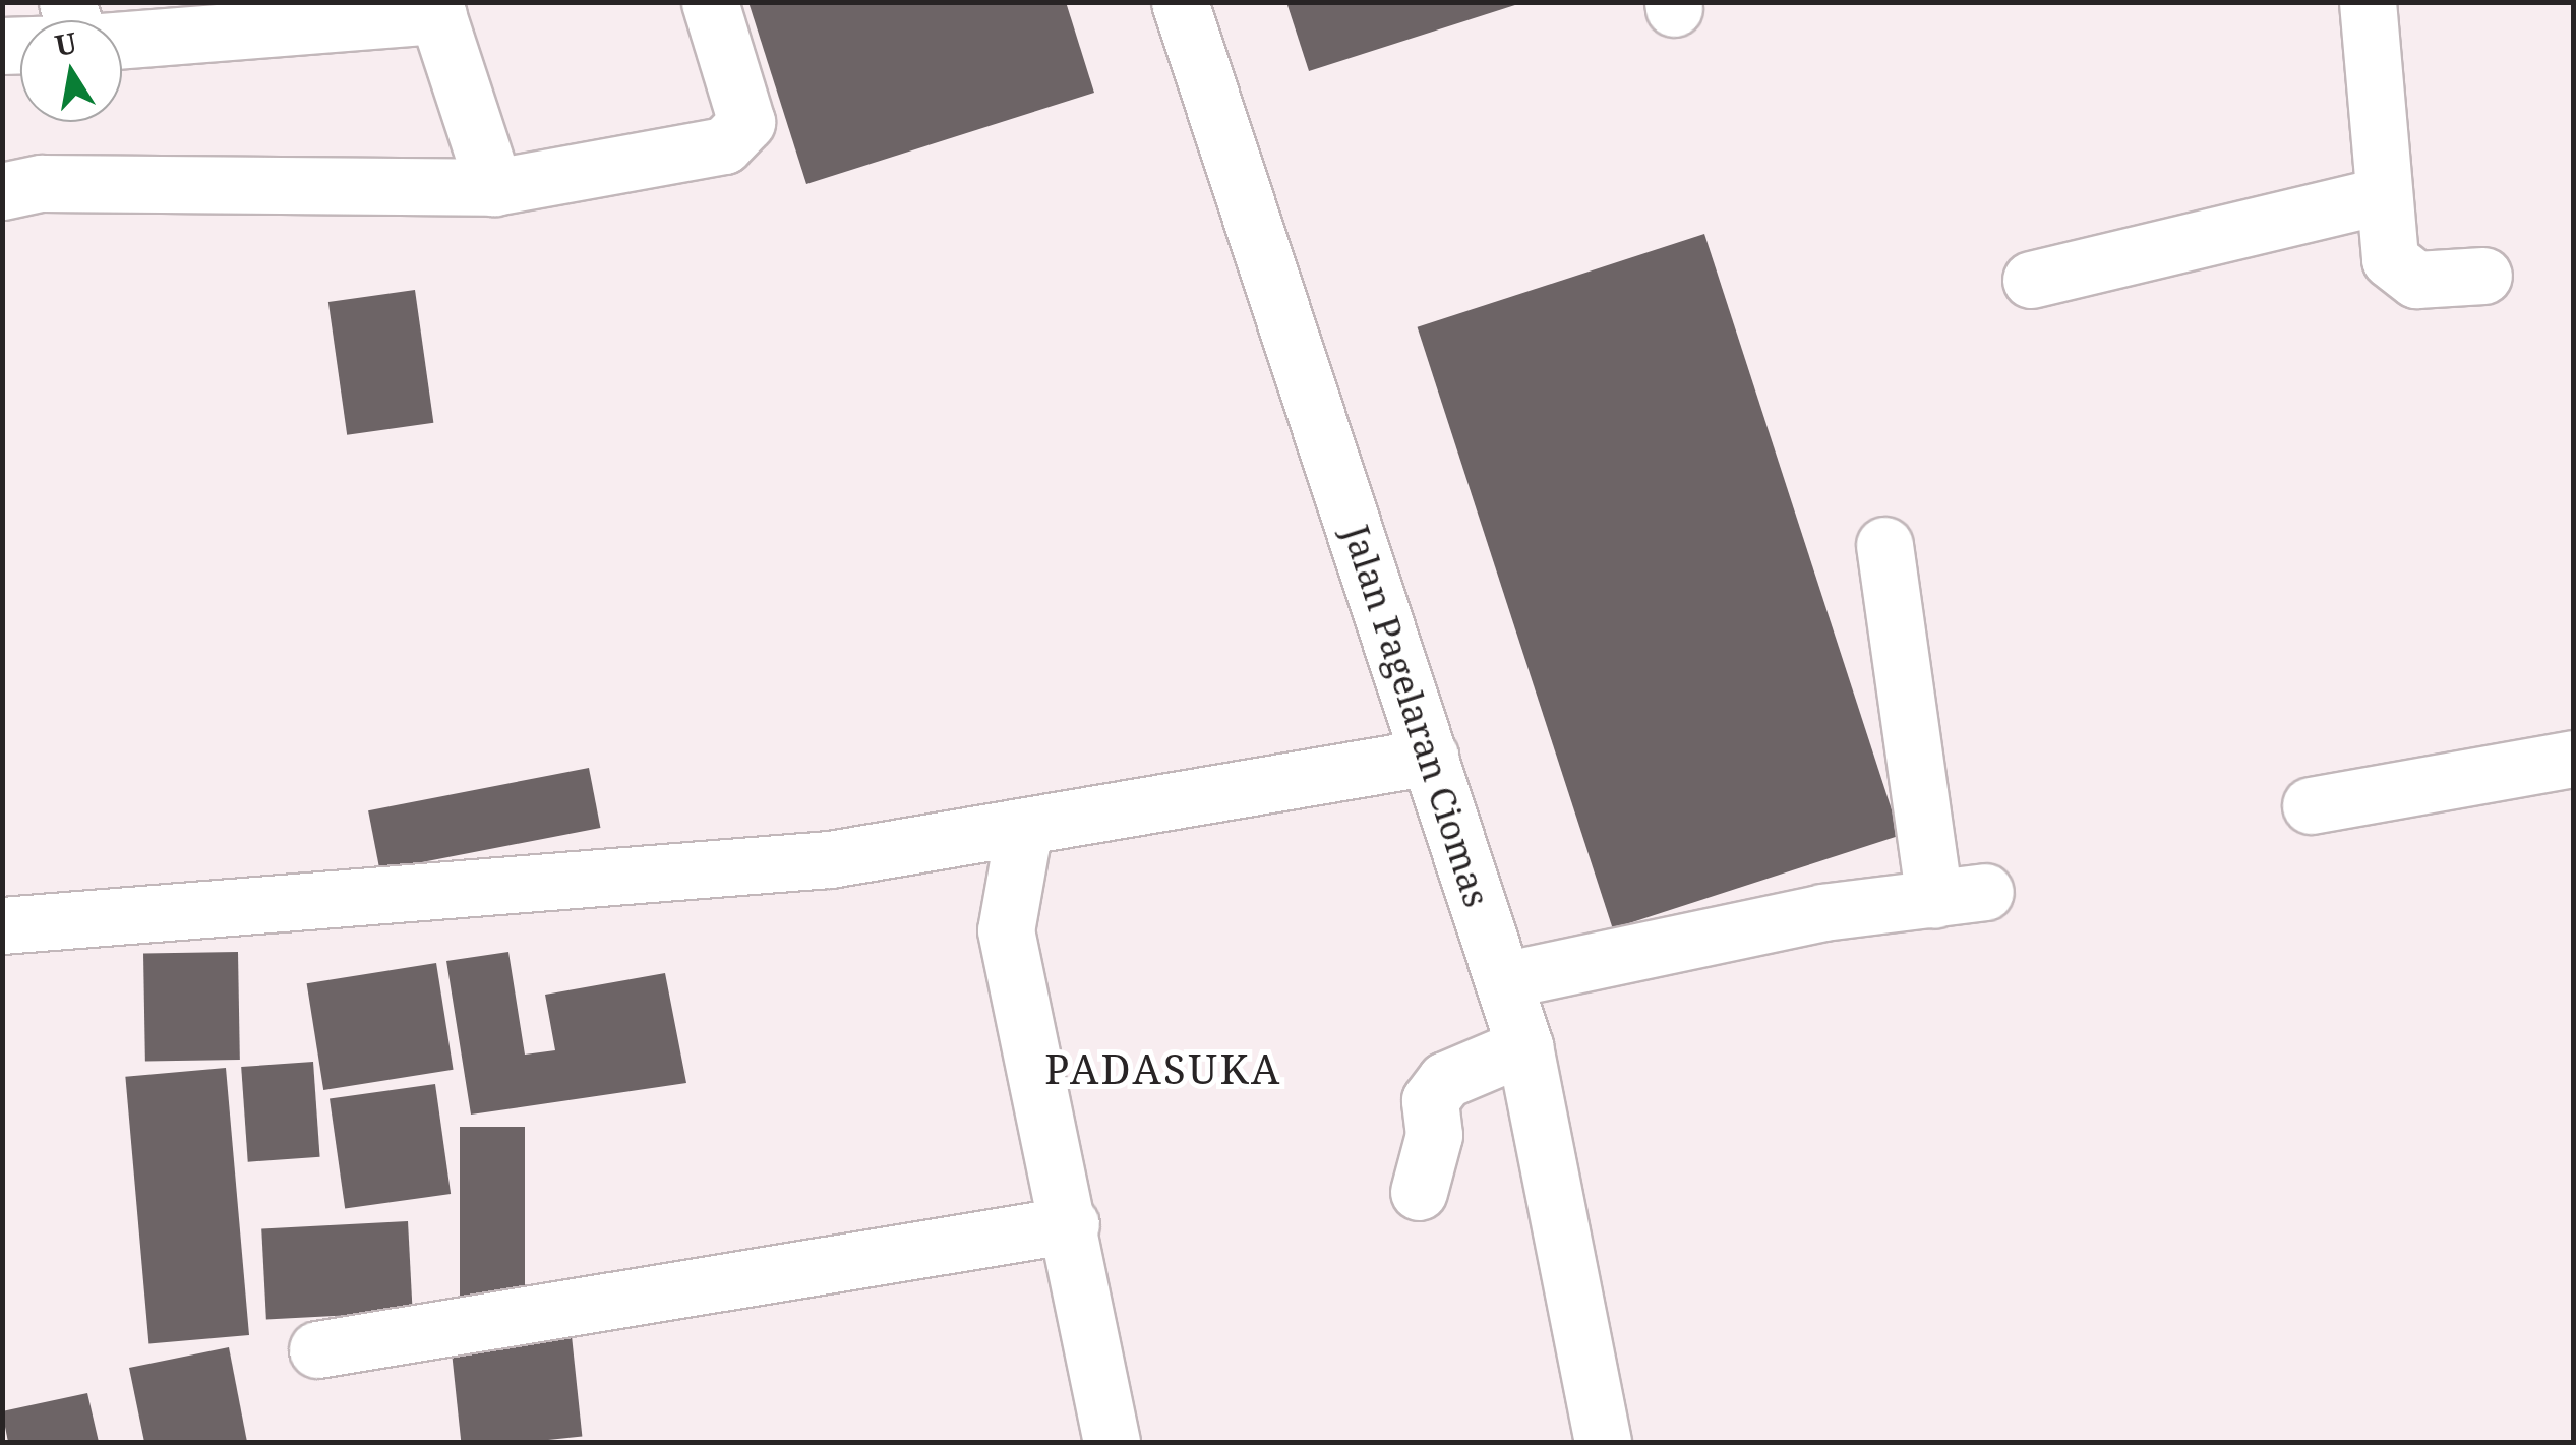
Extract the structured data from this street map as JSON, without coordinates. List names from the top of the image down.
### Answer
{
  "streets": {
    "street": ["Jalan Pagelaran Ciomas"]
  },
  "districts": ["PADASUKA"],
  "north": "top"
}
